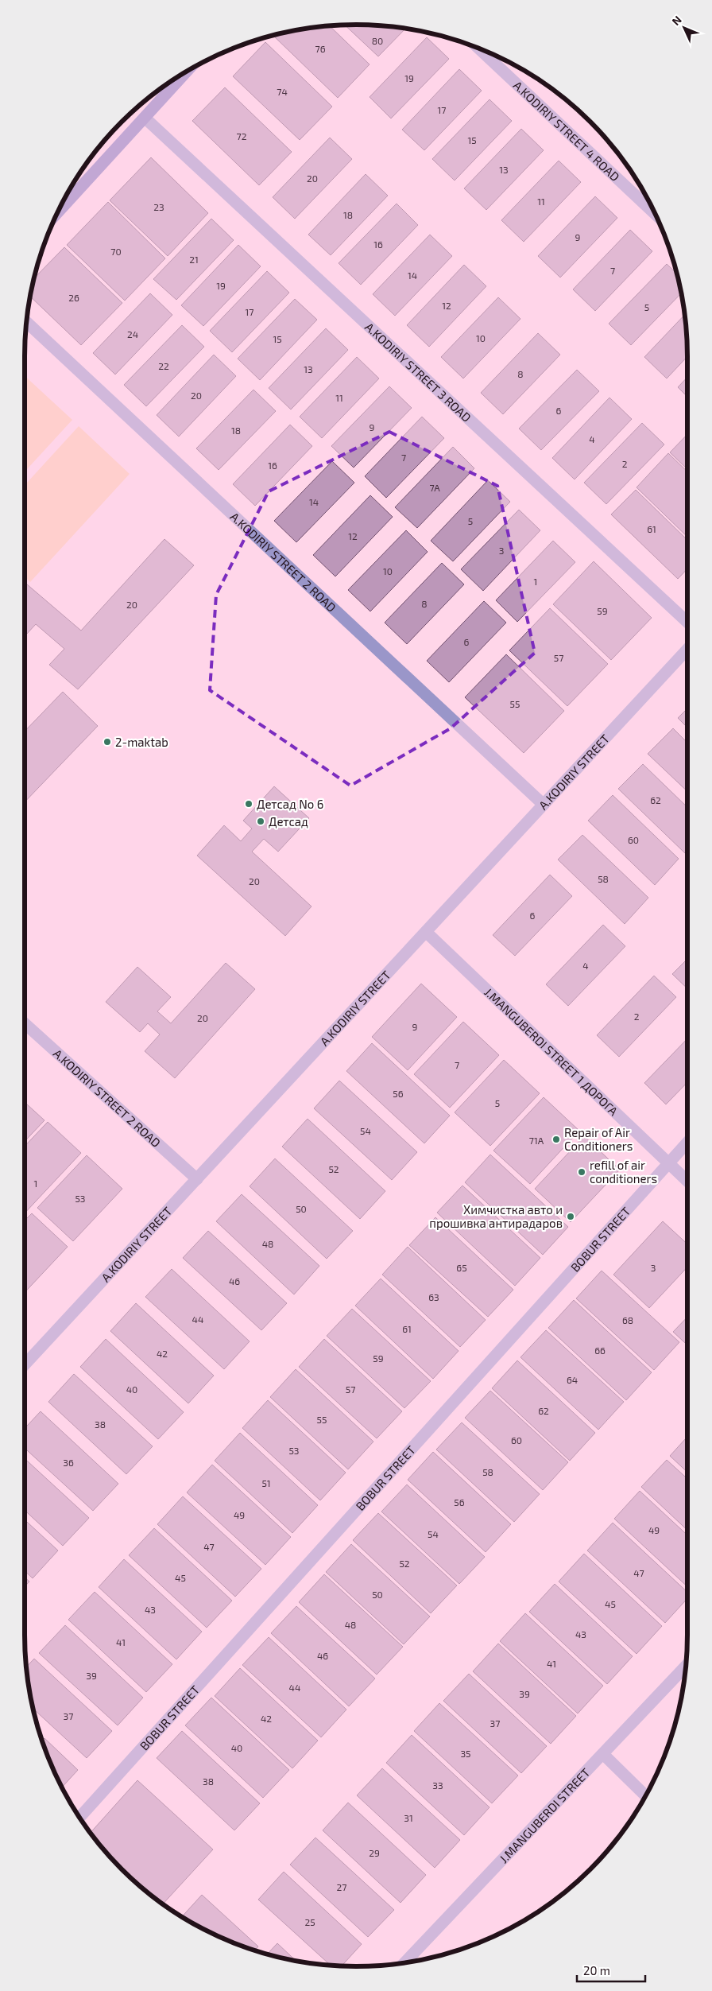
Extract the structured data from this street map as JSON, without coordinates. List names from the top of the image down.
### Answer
{
  "streets": {
    "street": [
      "A.KODIRIY STREET 4 ROAD",
      "A.KODIRIY STREET 3 ROAD",
      "A.KODIRIY STREET 2 ROAD",
      "A.KODIRIY STREET",
      "J.MANGUBERDI STREET 1 ДОРОГА",
      "BOBUR STREET",
      "J.MANGUBERDI STREET"
    ]
  },
  "crossings": [
    ["A.KODIRIY STREET 2 ROAD", "A.KODIRIY STREET"],
    ["A.KODIRIY STREET", "J.MANGUBERDI STREET 1 ДОРОГА"],
    ["J.MANGUBERDI STREET 1 ДОРОГА", "BOBUR STREET"]
  ],
  "places": [
    "2-maktab",
    "Детсад No 6",
    "Детсад",
    "Repair of Air Conditioners",
    "refill of air conditioners",
    "Химчистка авто и прошивка антирадаров"
  ],
  "house_numbers": [
    "80",
    "76",
    "19",
    "74",
    "17",
    "72",
    "15",
    "13",
    "20",
    "11",
    "23",
    "18",
    "9",
    "16",
    "70",
    "21",
    "7",
    "14",
    "19",
    "26",
    "12",
    "5",
    "17",
    "24",
    "10",
    "15",
    "22",
    "13",
    "8",
    "20",
    "11",
    "6",
    "9",
    "18",
    "4",
    "7",
    "2",
    "16",
    "7A",
    "14",
    "5",
    "61",
    "12",
    "3",
    "10",
    "1",
    "8",
    "20",
    "59",
    "6",
    "57",
    "55",
    "62",
    "60",
    "58",
    "20",
    "6",
    "4",
    "2",
    "20",
    "9",
    "7",
    "56",
    "5",
    "54",
    "71A",
    "52",
    "1",
    "53",
    "50",
    "48",
    "65",
    "3",
    "46",
    "63",
    "44",
    "68",
    "61",
    "66",
    "42",
    "59",
    "64",
    "40",
    "57",
    "62",
    "55",
    "38",
    "60",
    "53",
    "36",
    "58",
    "51",
    "56",
    "49",
    "49",
    "54",
    "47",
    "52",
    "47",
    "45",
    "50",
    "45",
    "43",
    "48",
    "43",
    "41",
    "46",
    "41",
    "39",
    "44",
    "39",
    "37",
    "42",
    "37",
    "40",
    "35",
    "38",
    "33",
    "31",
    "29",
    "27",
    "25"
  ],
  "scale_bar": "20 m",
  "north": "top left"
}
